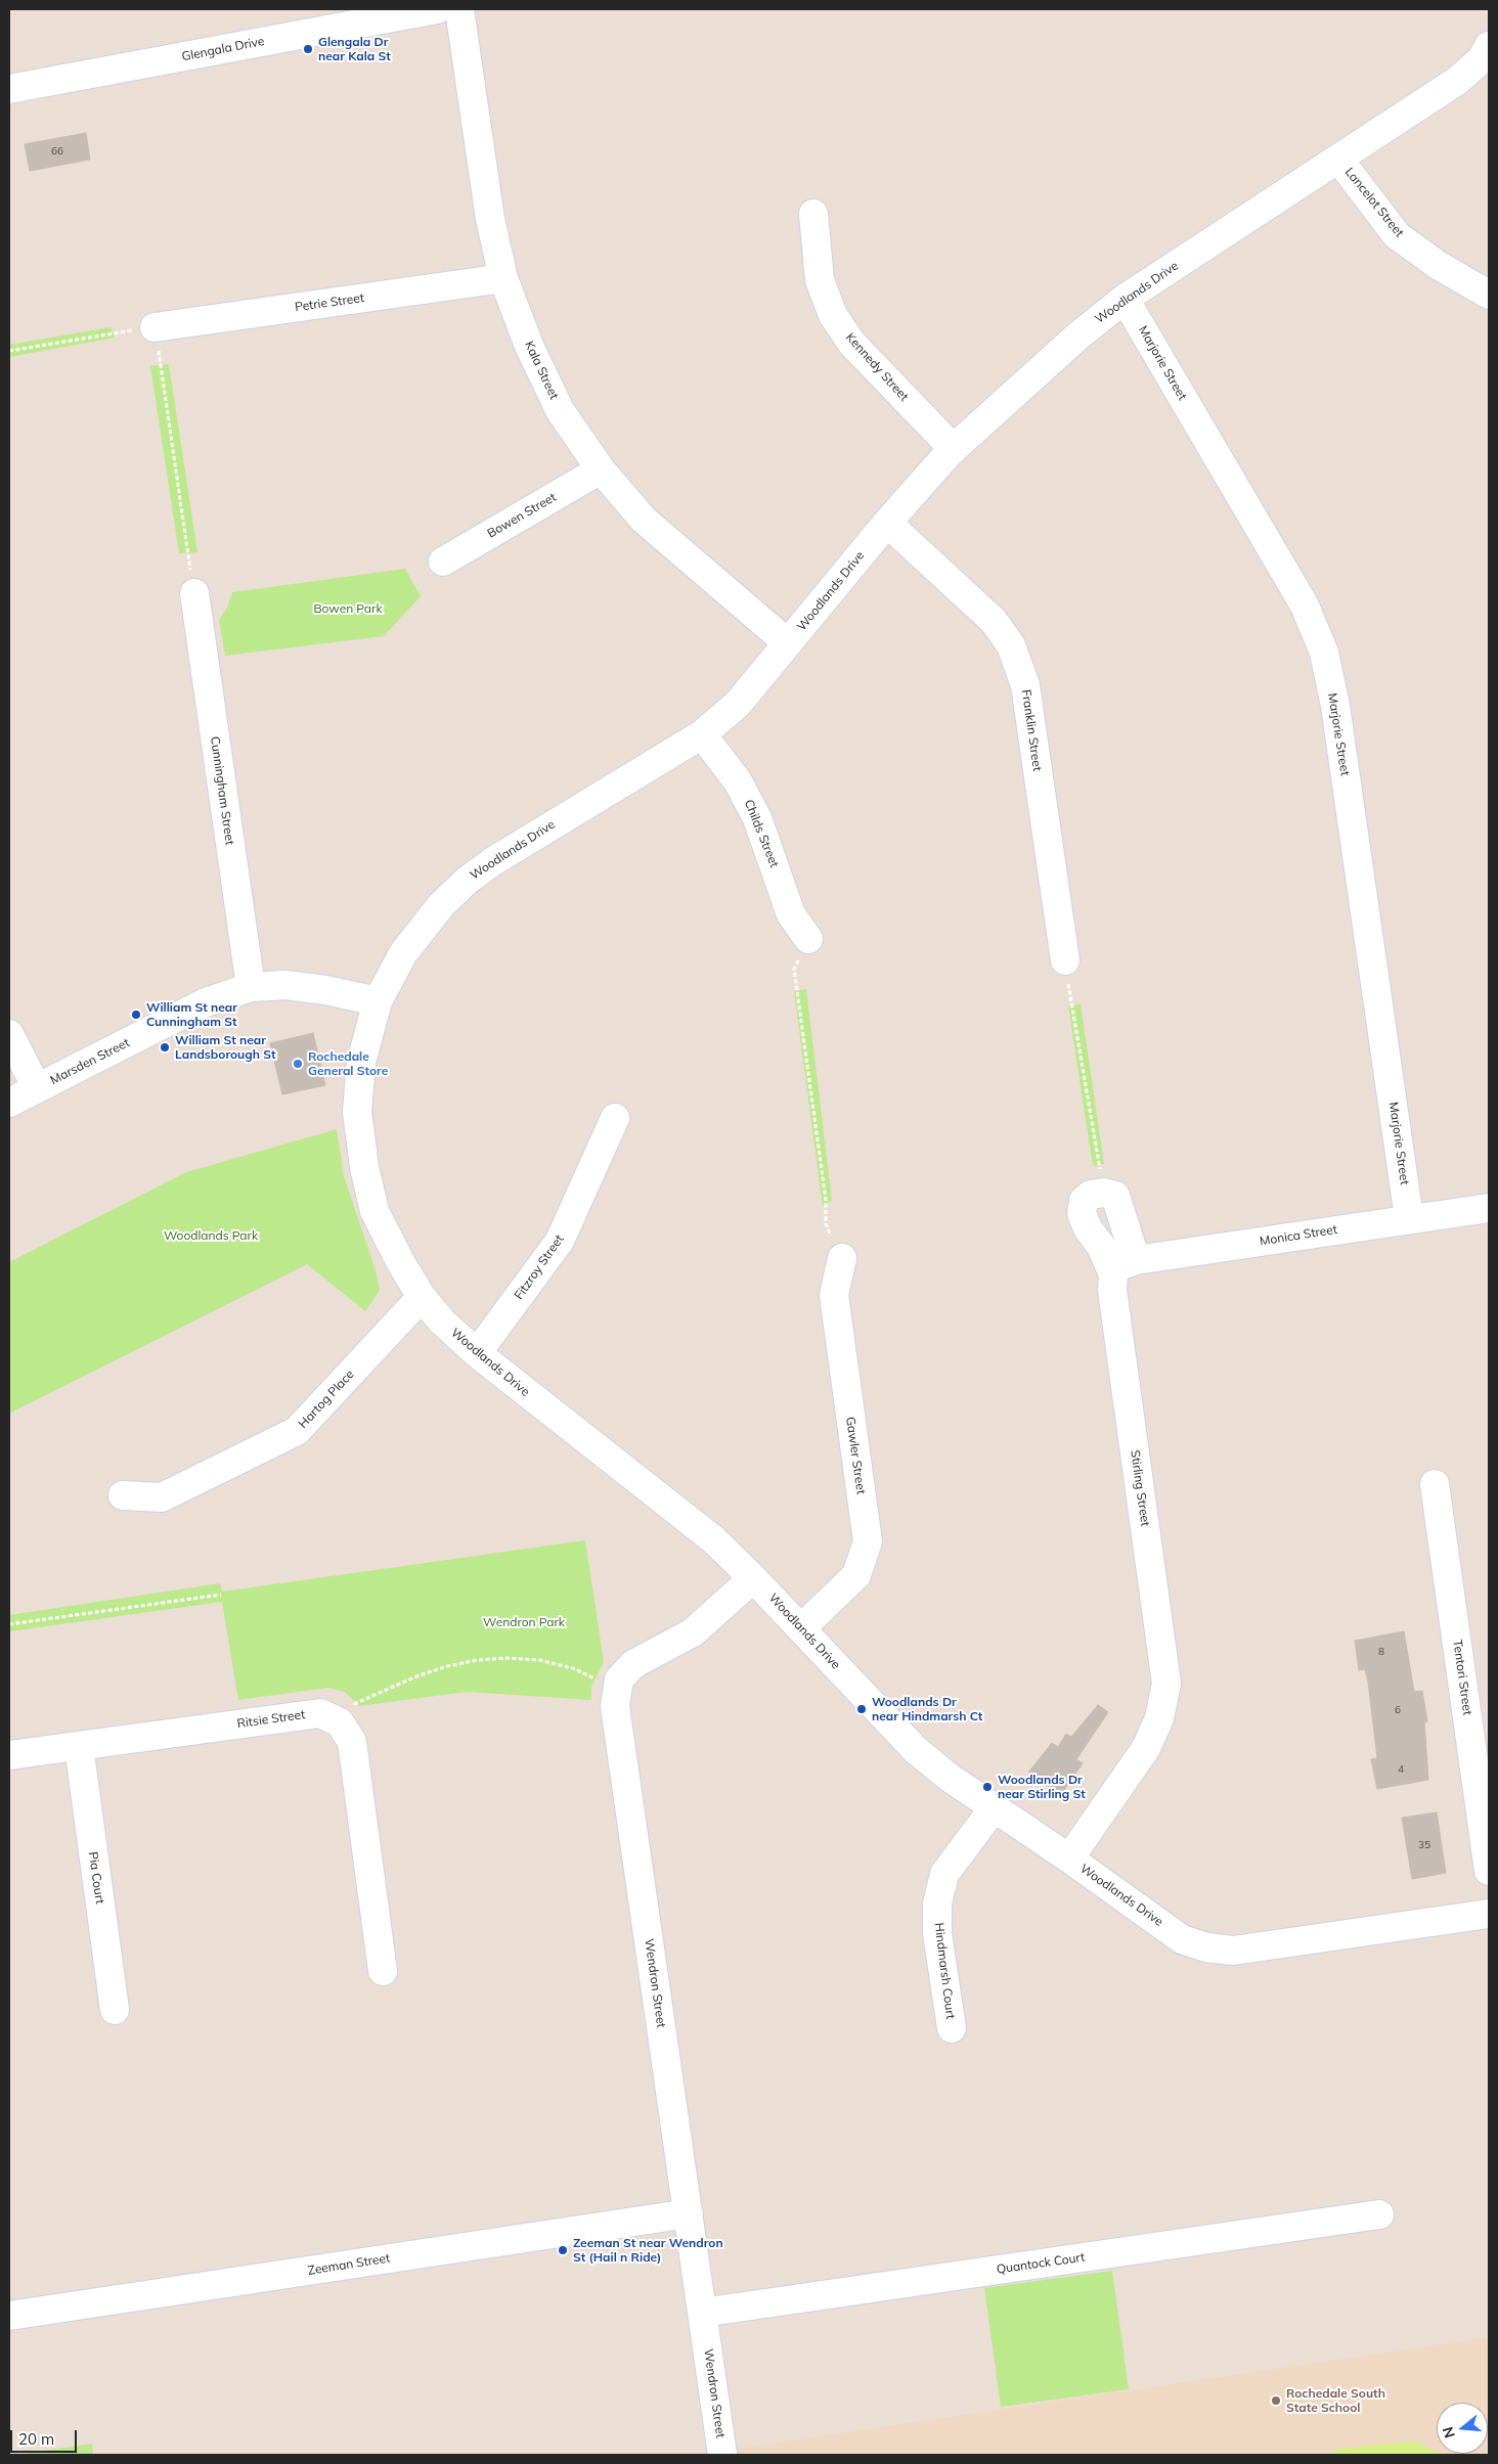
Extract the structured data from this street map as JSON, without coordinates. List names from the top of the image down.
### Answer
{
  "streets": {
    "street": [
      "Glengala Drive",
      "Lancelot Street",
      "Woodlands Drive",
      "Petrie Street",
      "Marjorie Street",
      "Kennedy Street",
      "Kala Street",
      "Bowen Street",
      "Franklin Street",
      "Cunningham Street",
      "Childs Street",
      "Marsden Street",
      "Monica Street",
      "Fitzroy Street",
      "Hartog Place",
      "Gawler Street",
      "Stirling Street",
      "Tentori Street",
      "Ritsie Street",
      "Pia Court",
      "Hindmarsh Court",
      "Wendron Street",
      "Quantock Court",
      "Zeeman Street"
    ]
  },
  "crossings": [
    ["Lancelot Street", "Woodlands Drive"],
    ["Woodlands Drive", "Marjorie Street"],
    ["Woodlands Drive", "Kennedy Street"],
    ["Woodlands Drive", "Kala Street"],
    ["Woodlands Drive", "Franklin Street"],
    ["Woodlands Drive", "Childs Street"],
    ["Woodlands Drive", "Marsden Street"],
    ["Woodlands Drive", "Fitzroy Street"],
    ["Woodlands Drive", "Hartog Place"],
    ["Woodlands Drive", "Gawler Street"],
    ["Woodlands Drive", "Stirling Street"],
    ["Woodlands Drive", "Hindmarsh Court"],
    ["Petrie Street", "Kala Street"],
    ["Marjorie Street", "Monica Street"],
    ["Kala Street", "Bowen Street"],
    ["Cunningham Street", "Marsden Street"],
    ["Monica Street", "Stirling Street"],
    ["Ritsie Street", "Pia Court"],
    ["Wendron Street", "Quantock Court"],
    ["Wendron Street", "Zeeman Street"]
  ],
  "parks": ["Bowen Park", "Woodlands Park", "Wendron Park"],
  "places": [
    "Glengala Dr near Kala St",
    "William St near Cunningham St",
    "William St near Landsborough St",
    "Rochedale General Store",
    "Woodlands Dr near Hindmarsh Ct",
    "Woodlands Dr near Stirling St",
    "Zeeman St near Wendron St (Hail n Ride)",
    "Rochedale South State School"
  ],
  "house_numbers": [
    "66",
    "8",
    "6",
    "4",
    "35"
  ],
  "scale_bar": "20 m",
  "north": "left"
}
